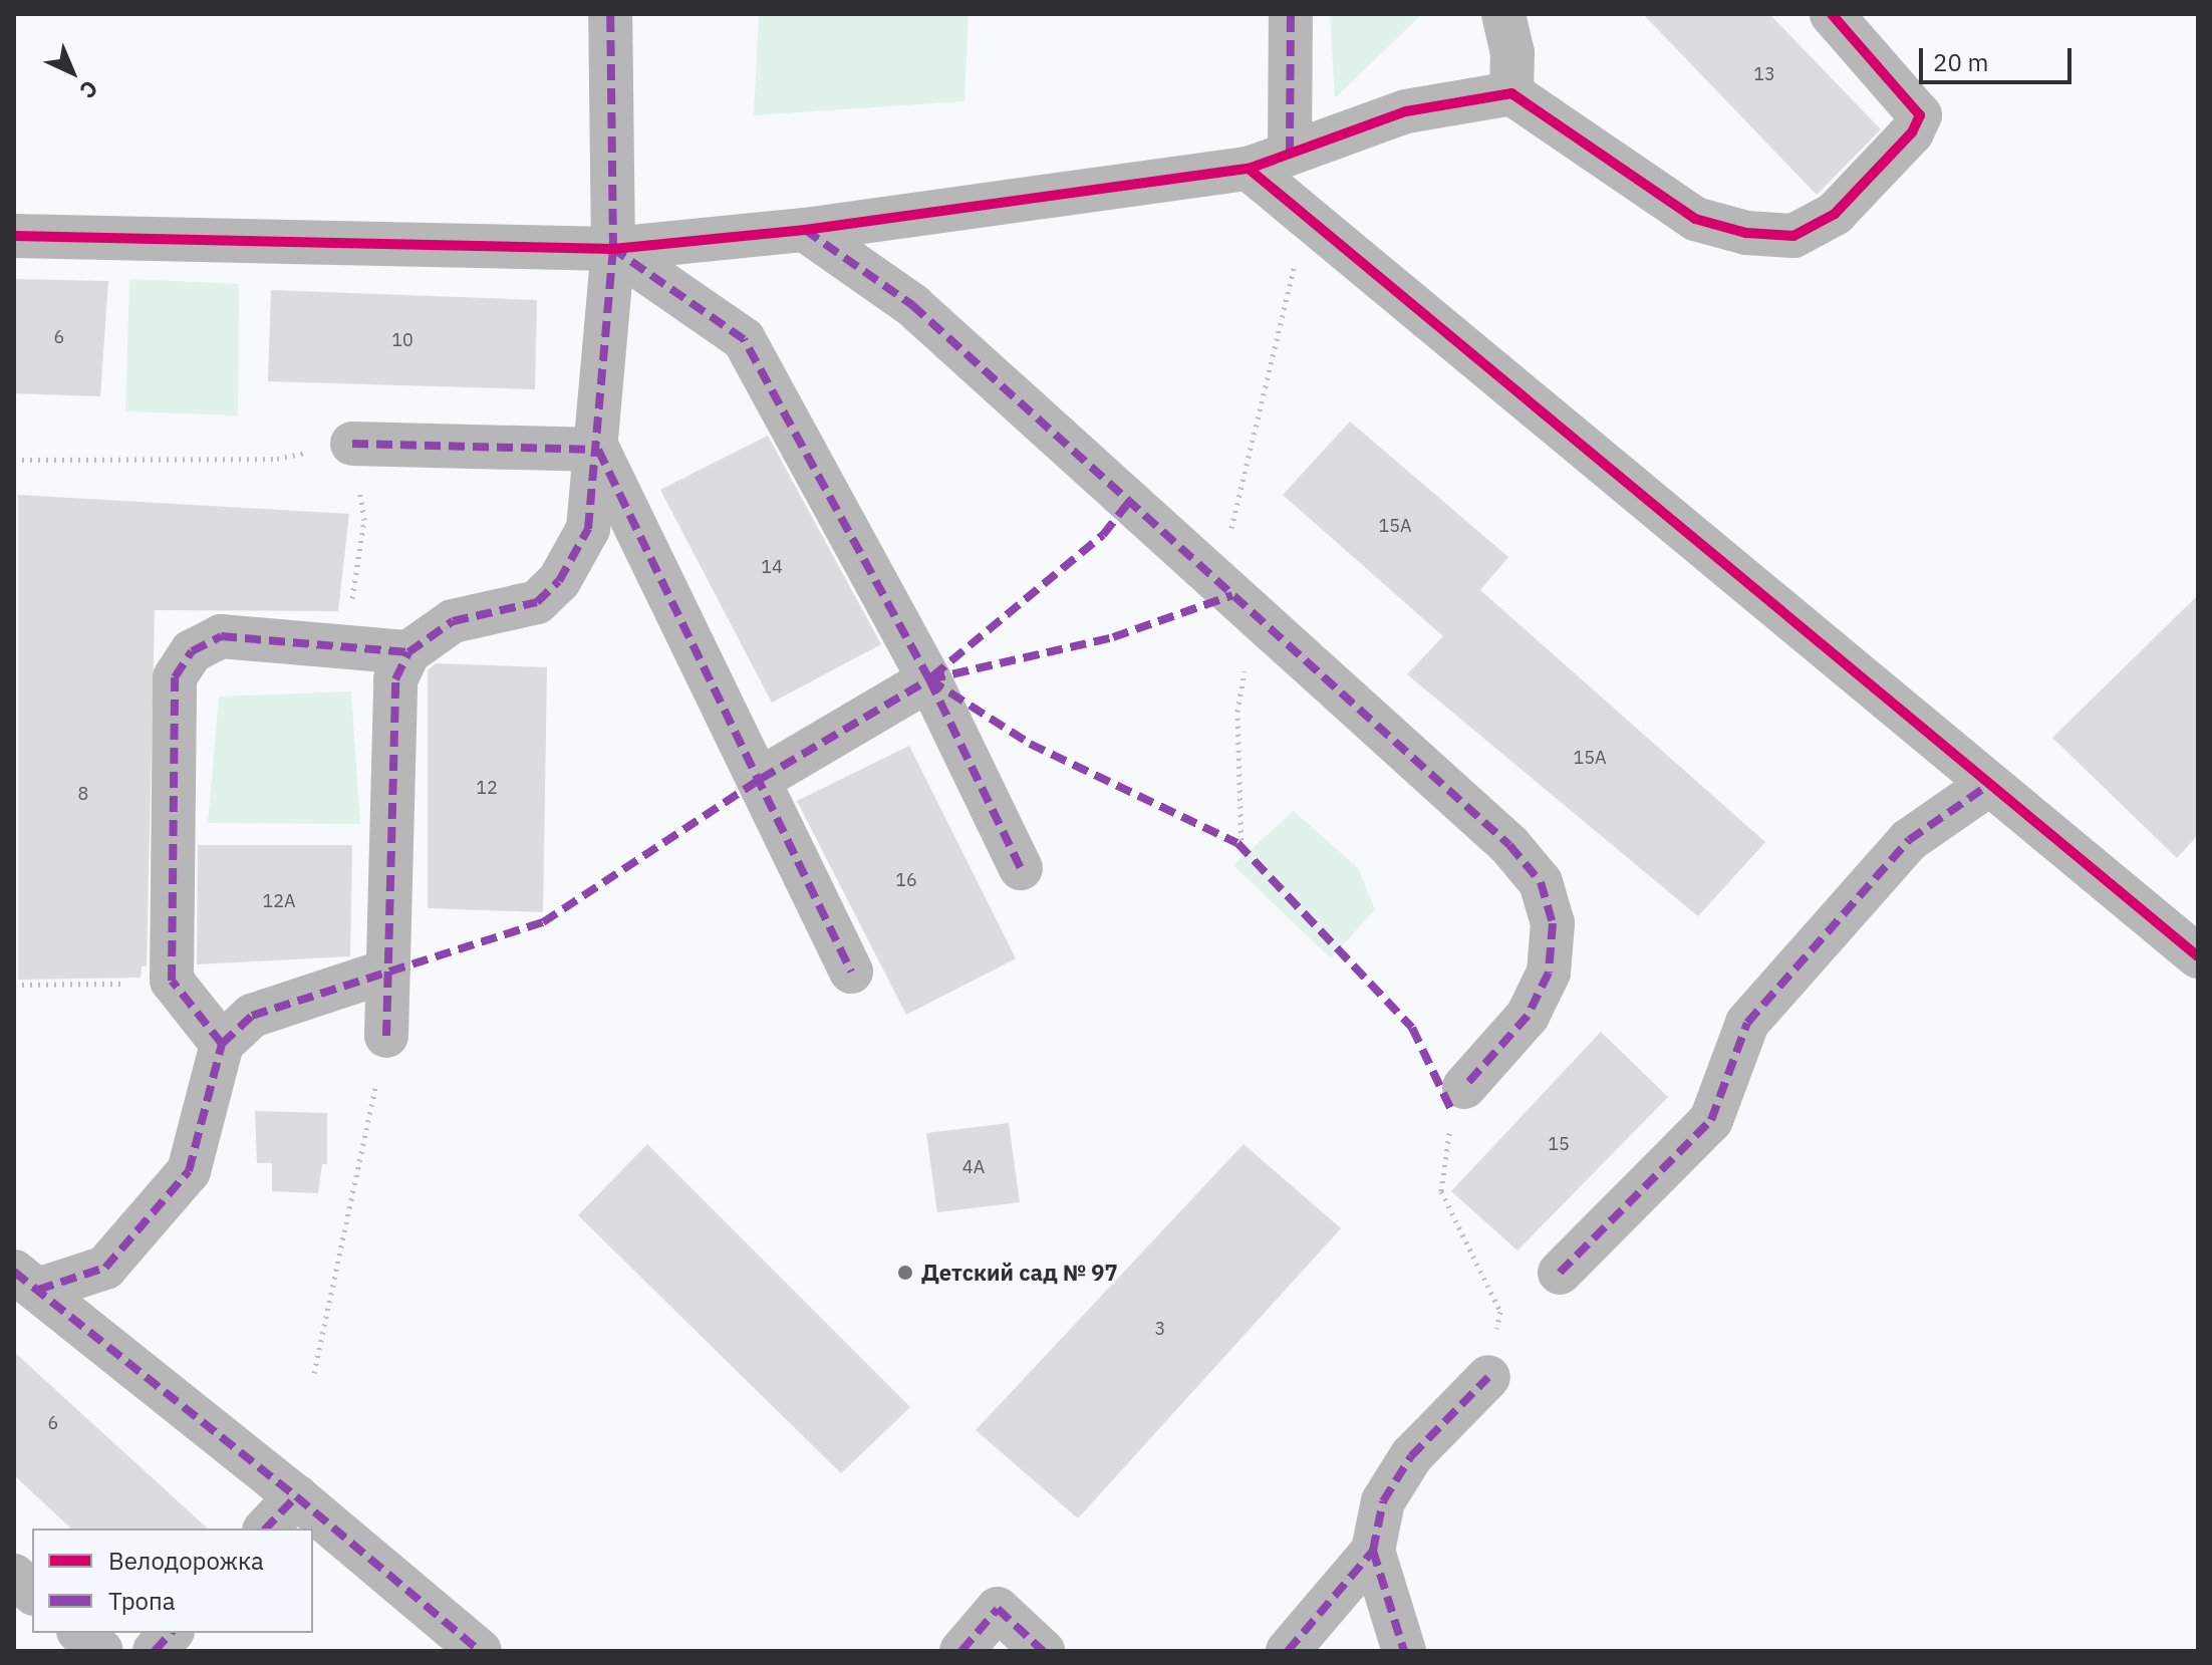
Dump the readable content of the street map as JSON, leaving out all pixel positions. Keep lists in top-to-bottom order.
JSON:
{
  "places": ["Детский сад № 97"],
  "house_numbers": [
    "13",
    "6",
    "10",
    "15А",
    "14",
    "15А",
    "12",
    "8",
    "16",
    "12А",
    "15",
    "4А",
    "3",
    "6"
  ],
  "legend": ["Велодорожка", "Тропа"],
  "scale_bar": "20 m",
  "north": "bottom right"
}
